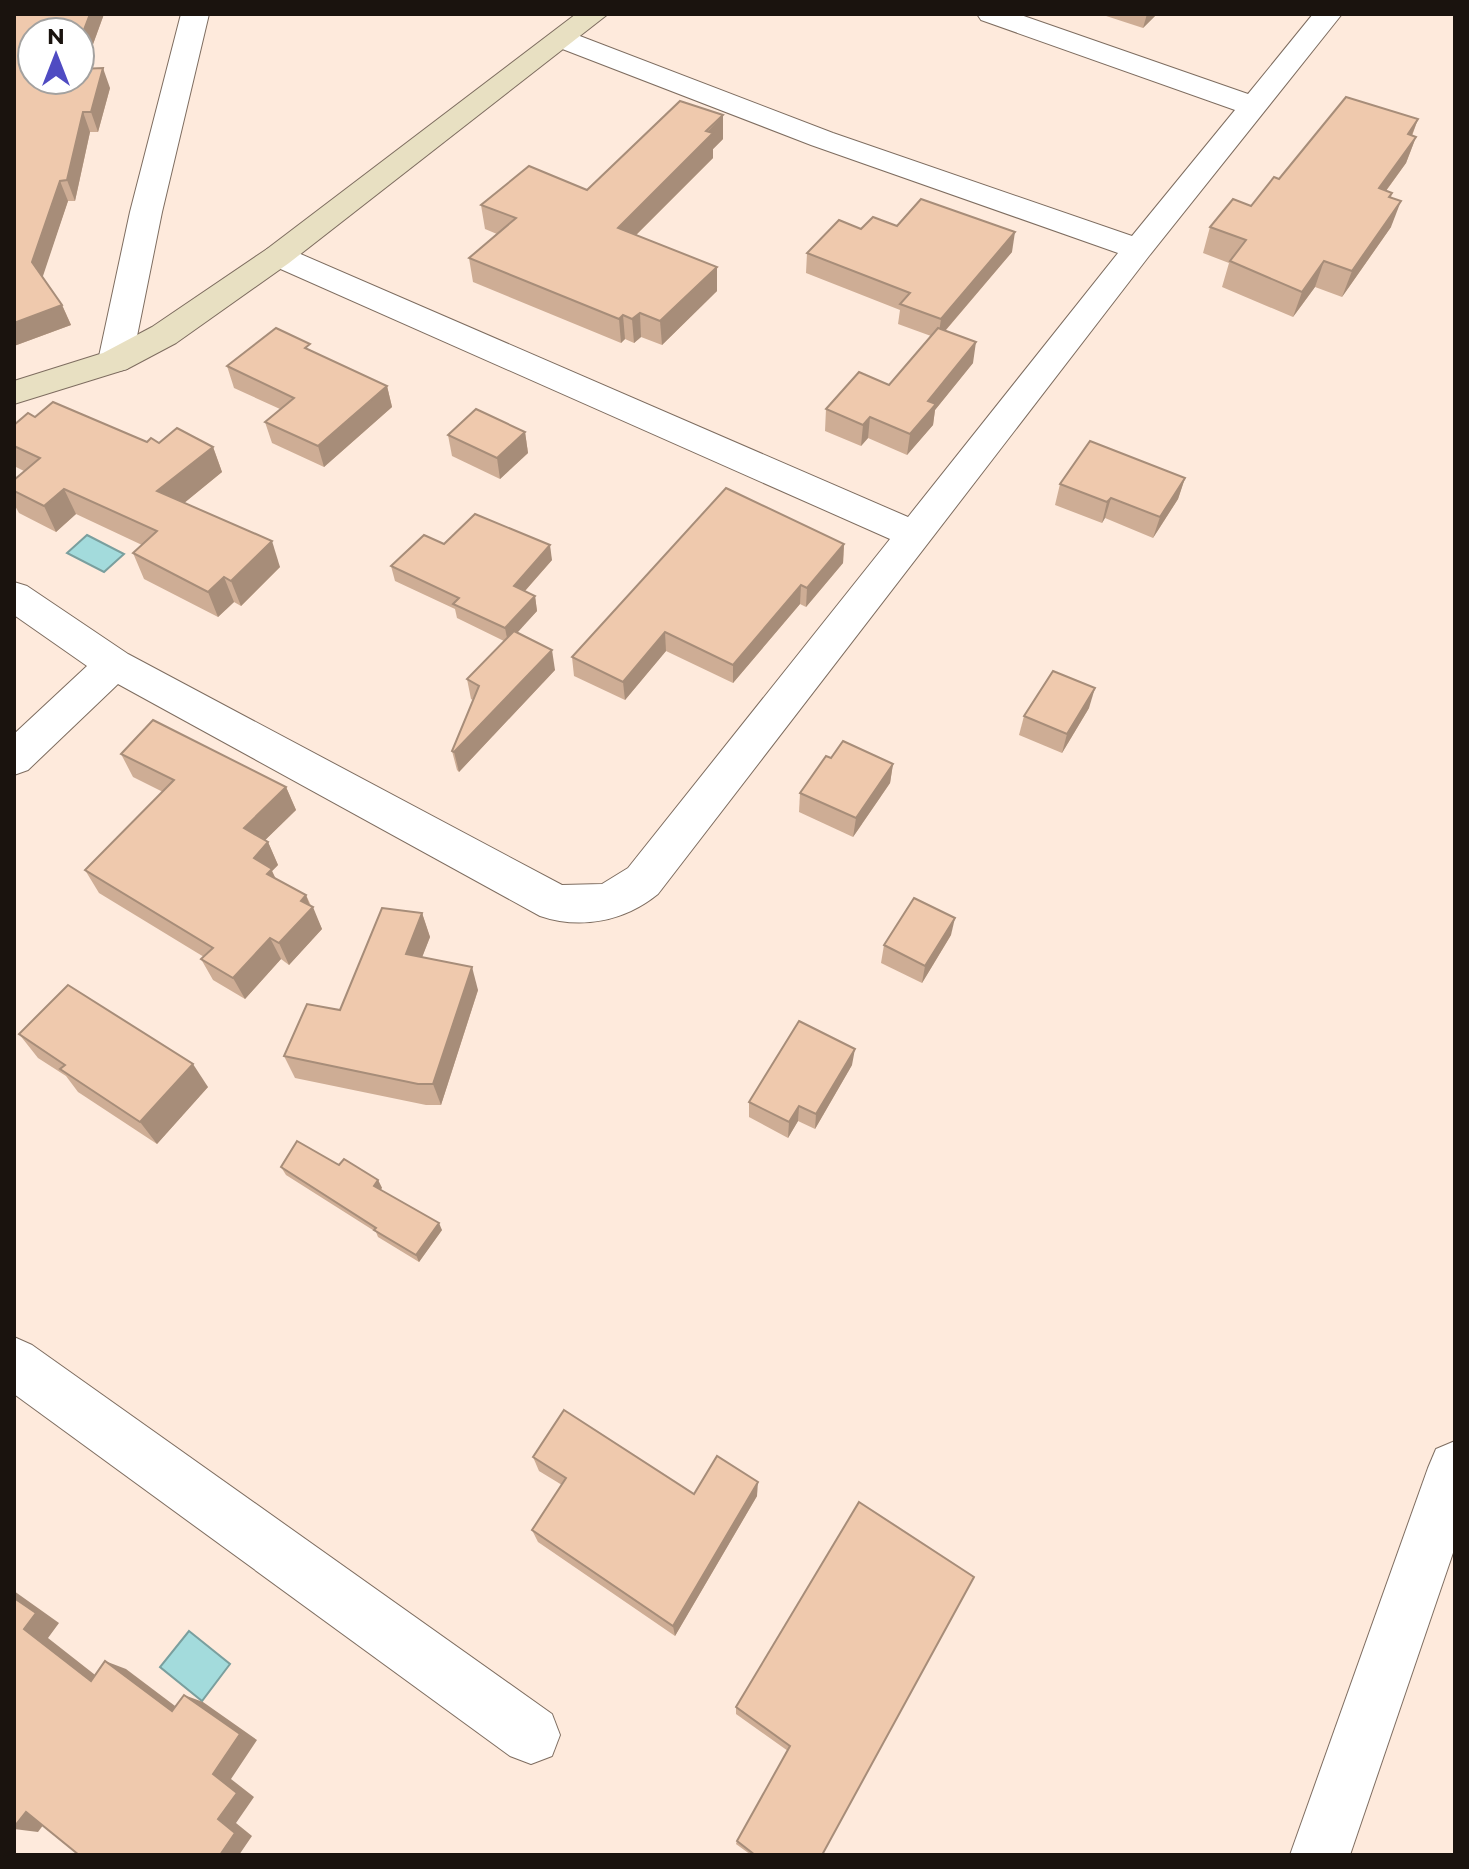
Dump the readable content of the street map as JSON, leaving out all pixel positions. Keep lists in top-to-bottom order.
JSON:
{
  "north": "top"
}
